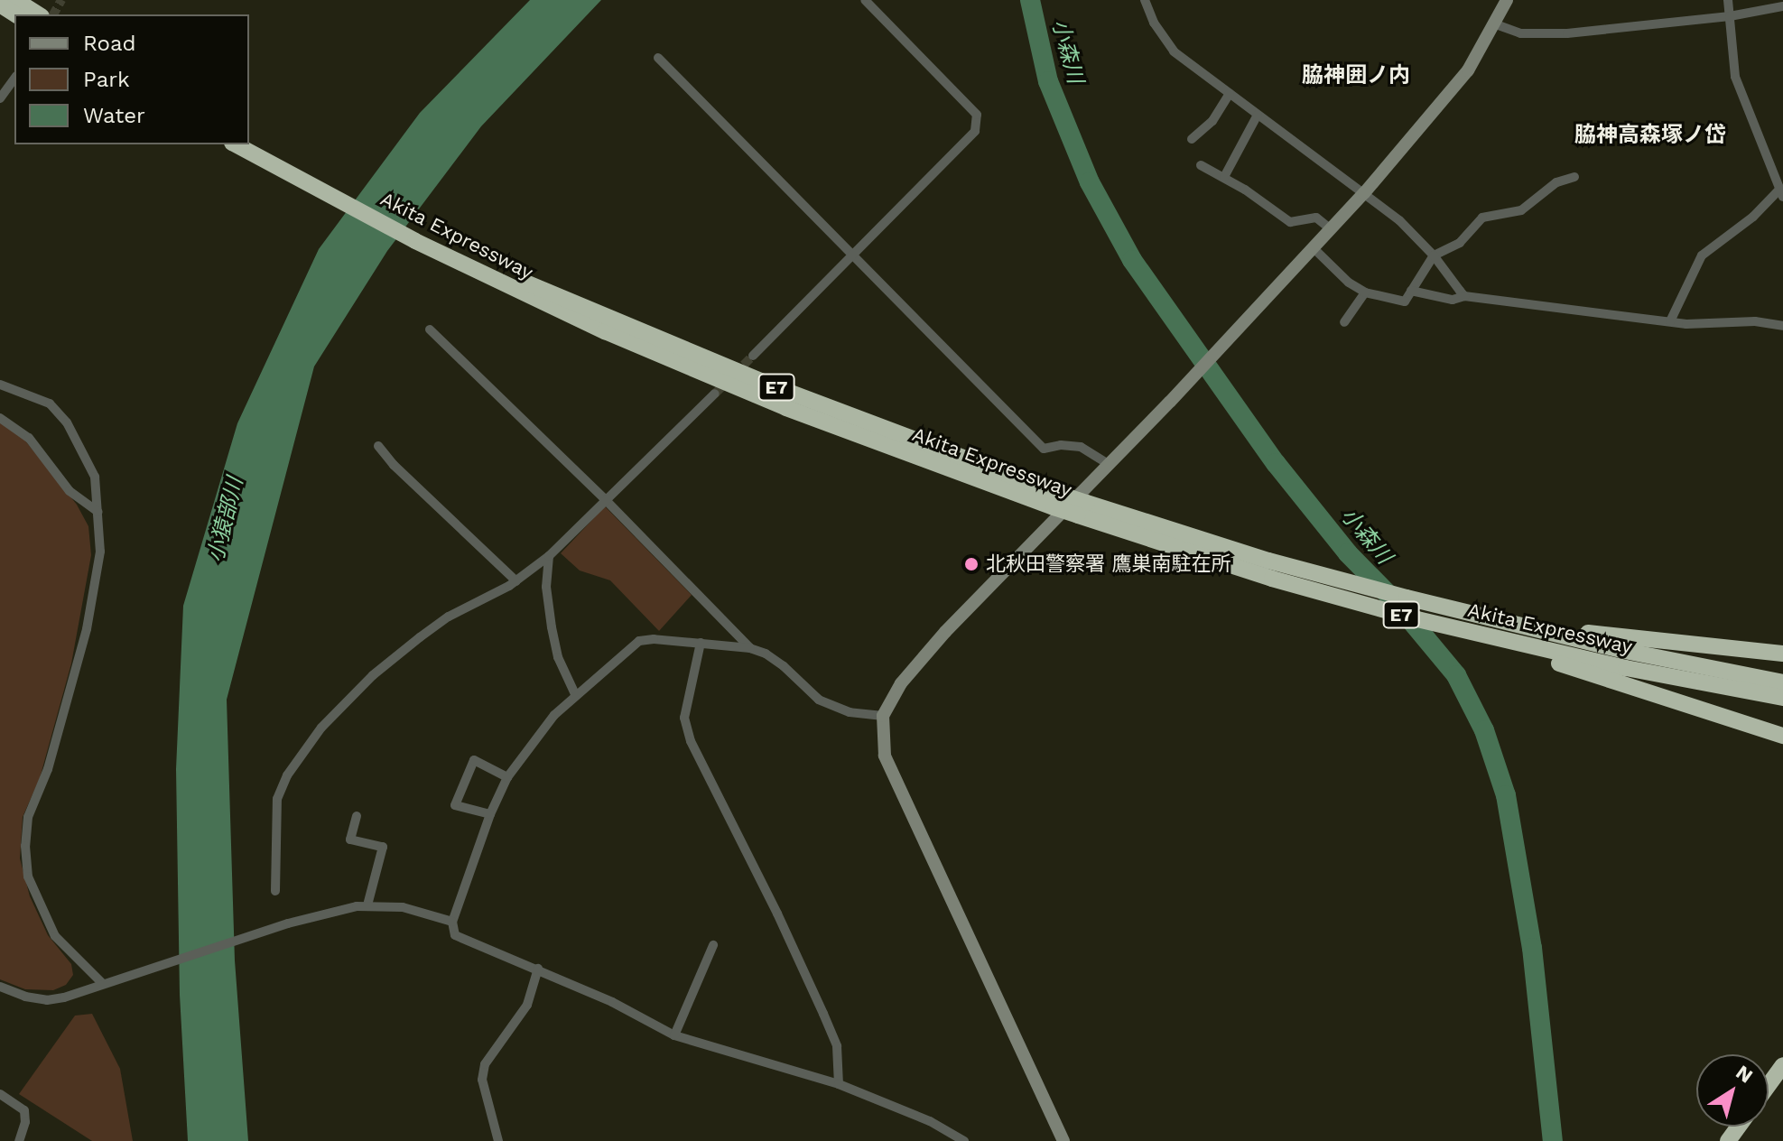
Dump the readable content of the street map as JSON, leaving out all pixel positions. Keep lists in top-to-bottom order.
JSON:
{
  "streets": {
    "highway": ["Akita Expressway", "E7"]
  },
  "districts": ["脇神囲ノ内", "脇神高森塚ノ岱"],
  "water": ["小森川", "小猿部川"],
  "places": ["北秋田警察署 鷹巣南駐在所"],
  "legend": ["Road", "Park", "Water"],
  "north": "top right"
}
